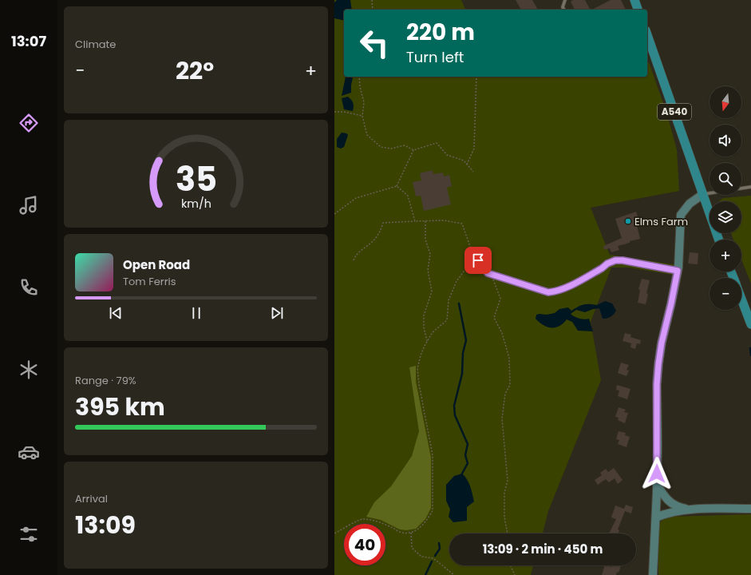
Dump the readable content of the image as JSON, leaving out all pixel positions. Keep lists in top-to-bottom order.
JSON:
{
  "streets": {
    "main road": ["A540"]
  },
  "places": ["Elms Farm"],
  "north": "bottom",
  "page": {
    "tabs": "13:07",
    "tile": [
      "Climate",
      ["Range · 79%", "395 km"],
      ["Arrival", "13:09"]
    ],
    "turn": ["220 m", "Turn left"],
    "heat": ["−", "22°", "+"],
    "map_buttons": ["+", "−"],
    "song": ["Open Road", "Tom Ferris"],
    "limit": "40",
    "trip": "13:09 · 2 min · 450 m",
    "gauge": ["35", "km/h"]
  }
}
